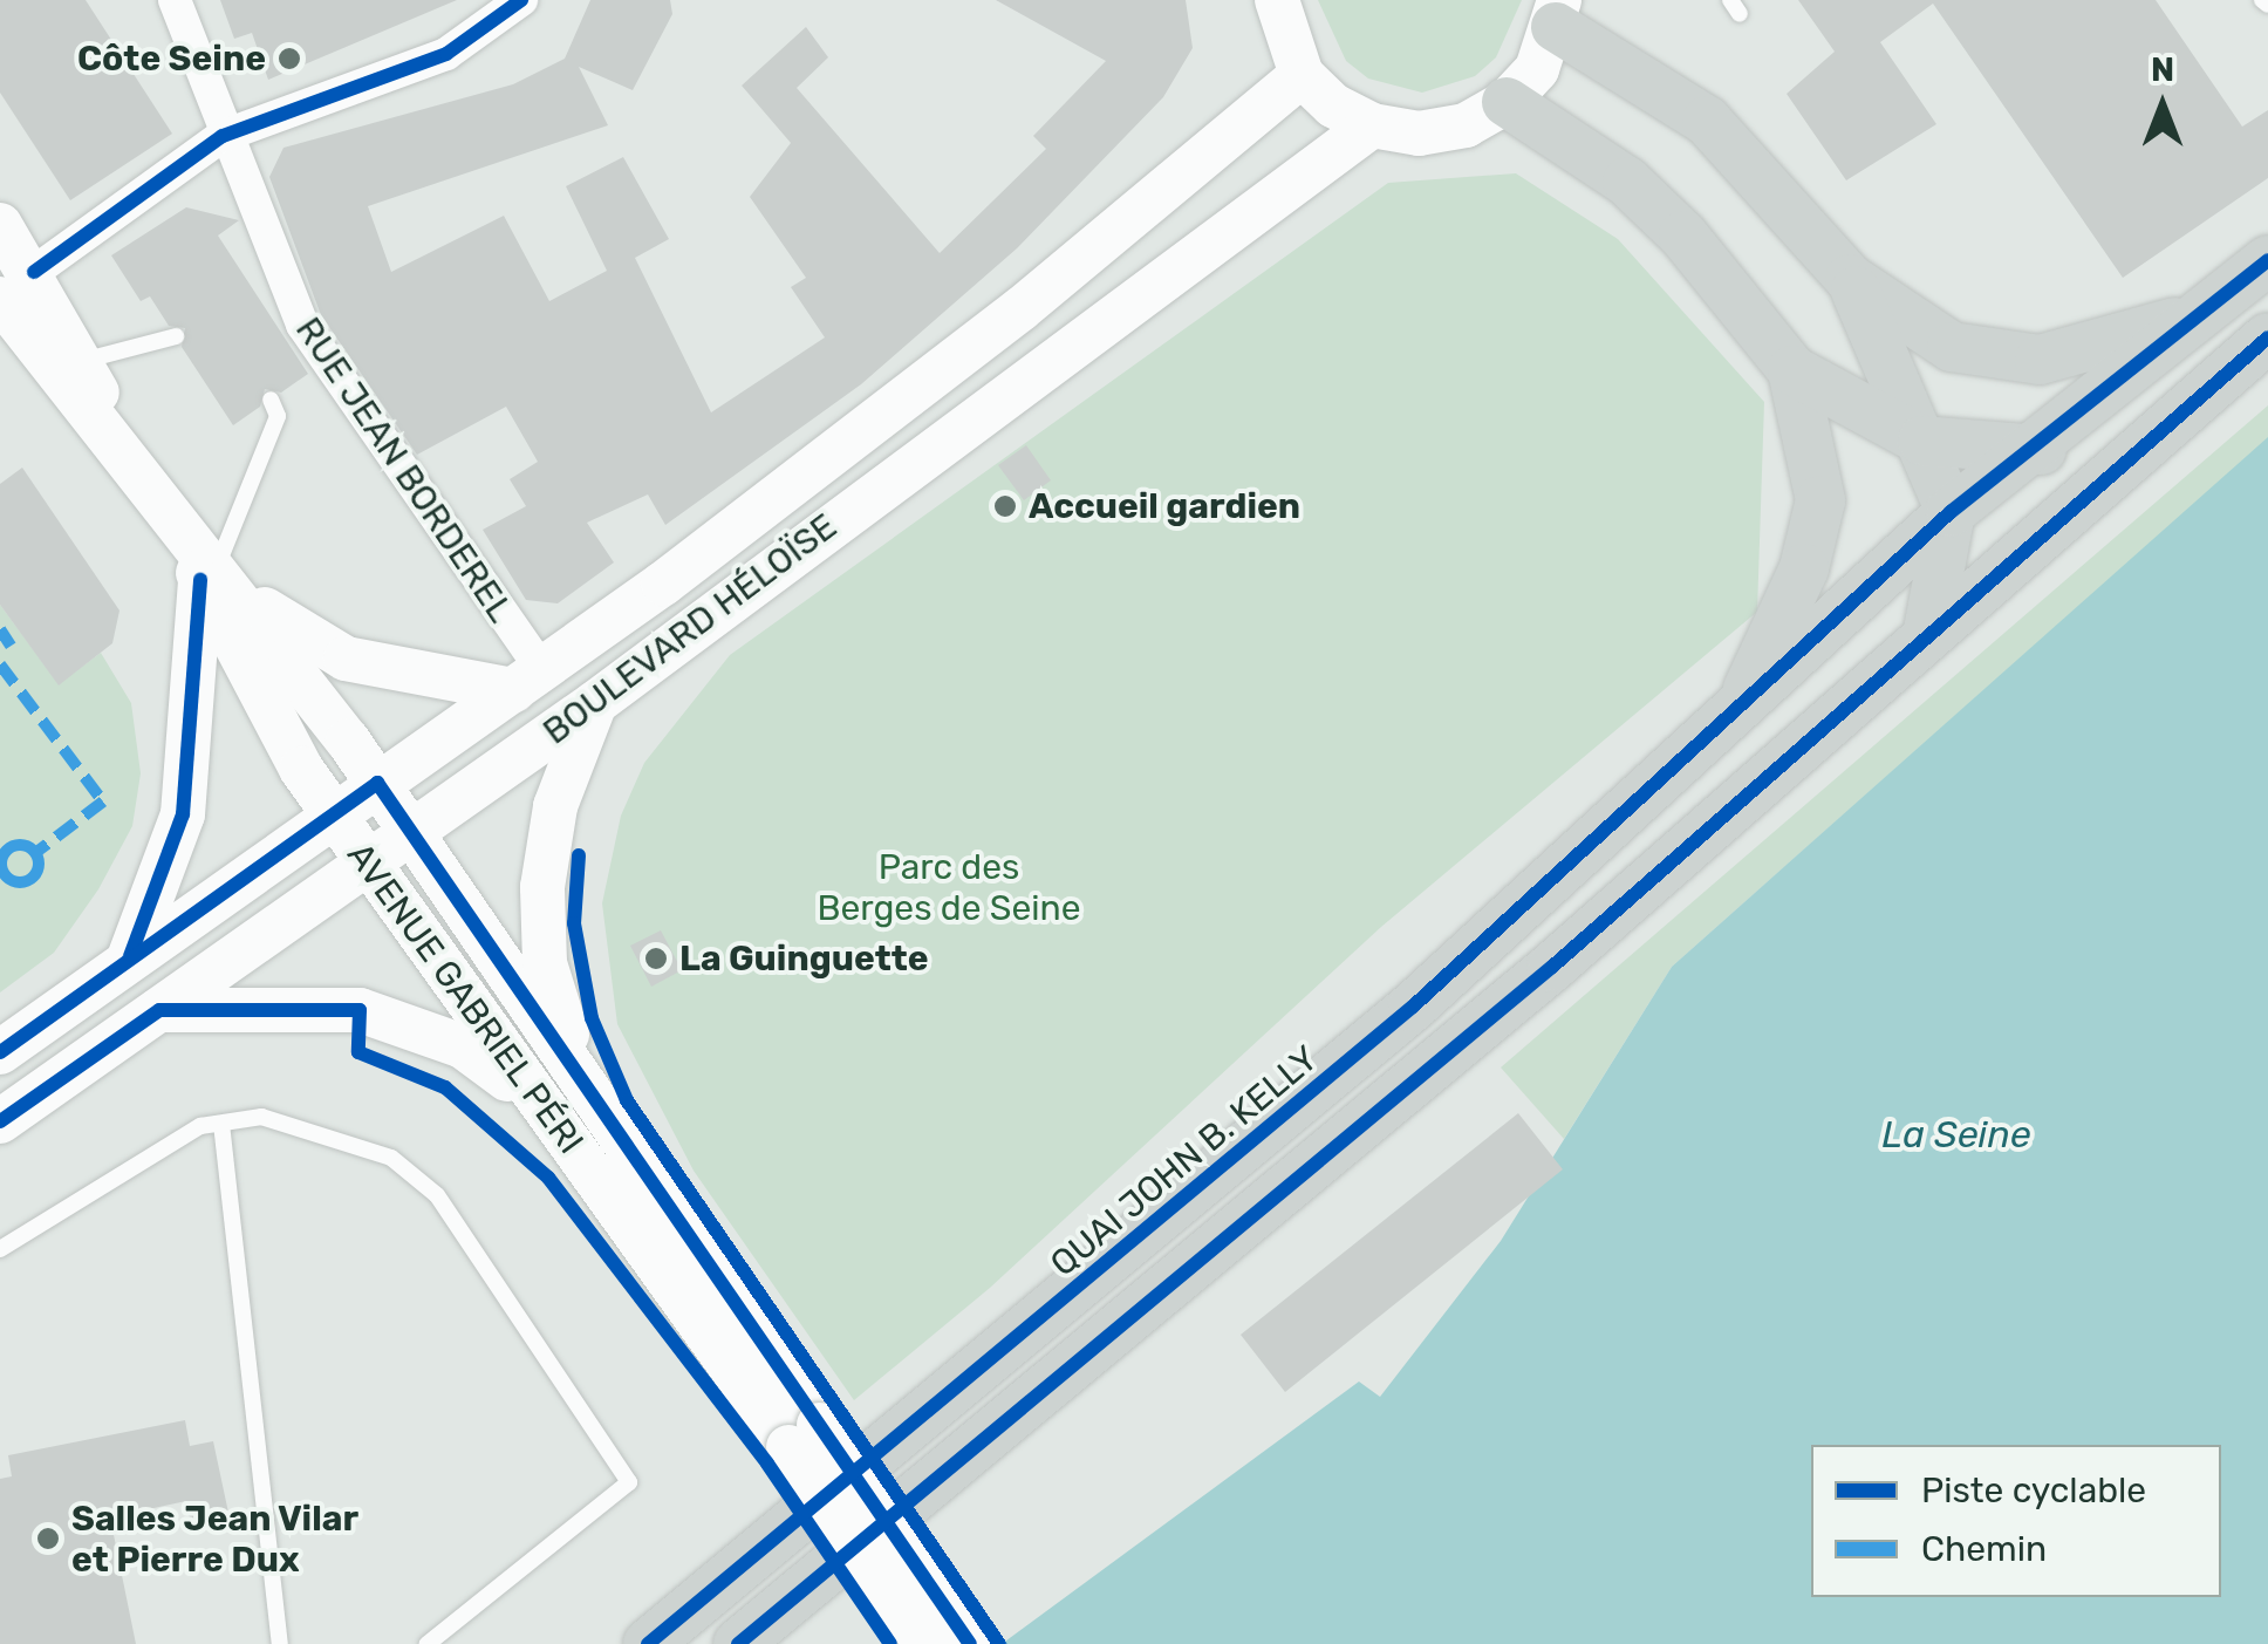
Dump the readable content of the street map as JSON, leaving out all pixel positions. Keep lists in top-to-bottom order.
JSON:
{
  "streets": {
    "main road": ["BOULEVARD HÉLOÏSE", "AVENUE GABRIEL PÉRI", "QUAI JOHN B. KELLY"],
    "street": ["RUE JEAN BORDEREL"]
  },
  "crossings": [
    ["RUE JEAN BORDEREL", "BOULEVARD HÉLOÏSE"],
    ["BOULEVARD HÉLOÏSE", "AVENUE GABRIEL PÉRI"]
  ],
  "water": ["La Seine"],
  "parks": ["Parc des Berges de Seine"],
  "places": [
    "Côte Seine",
    "Accueil gardien",
    "La Guinguette",
    "Salles Jean Vilar et Pierre Dux"
  ],
  "legend": ["Piste cyclable", "Chemin"],
  "north": "top"
}
